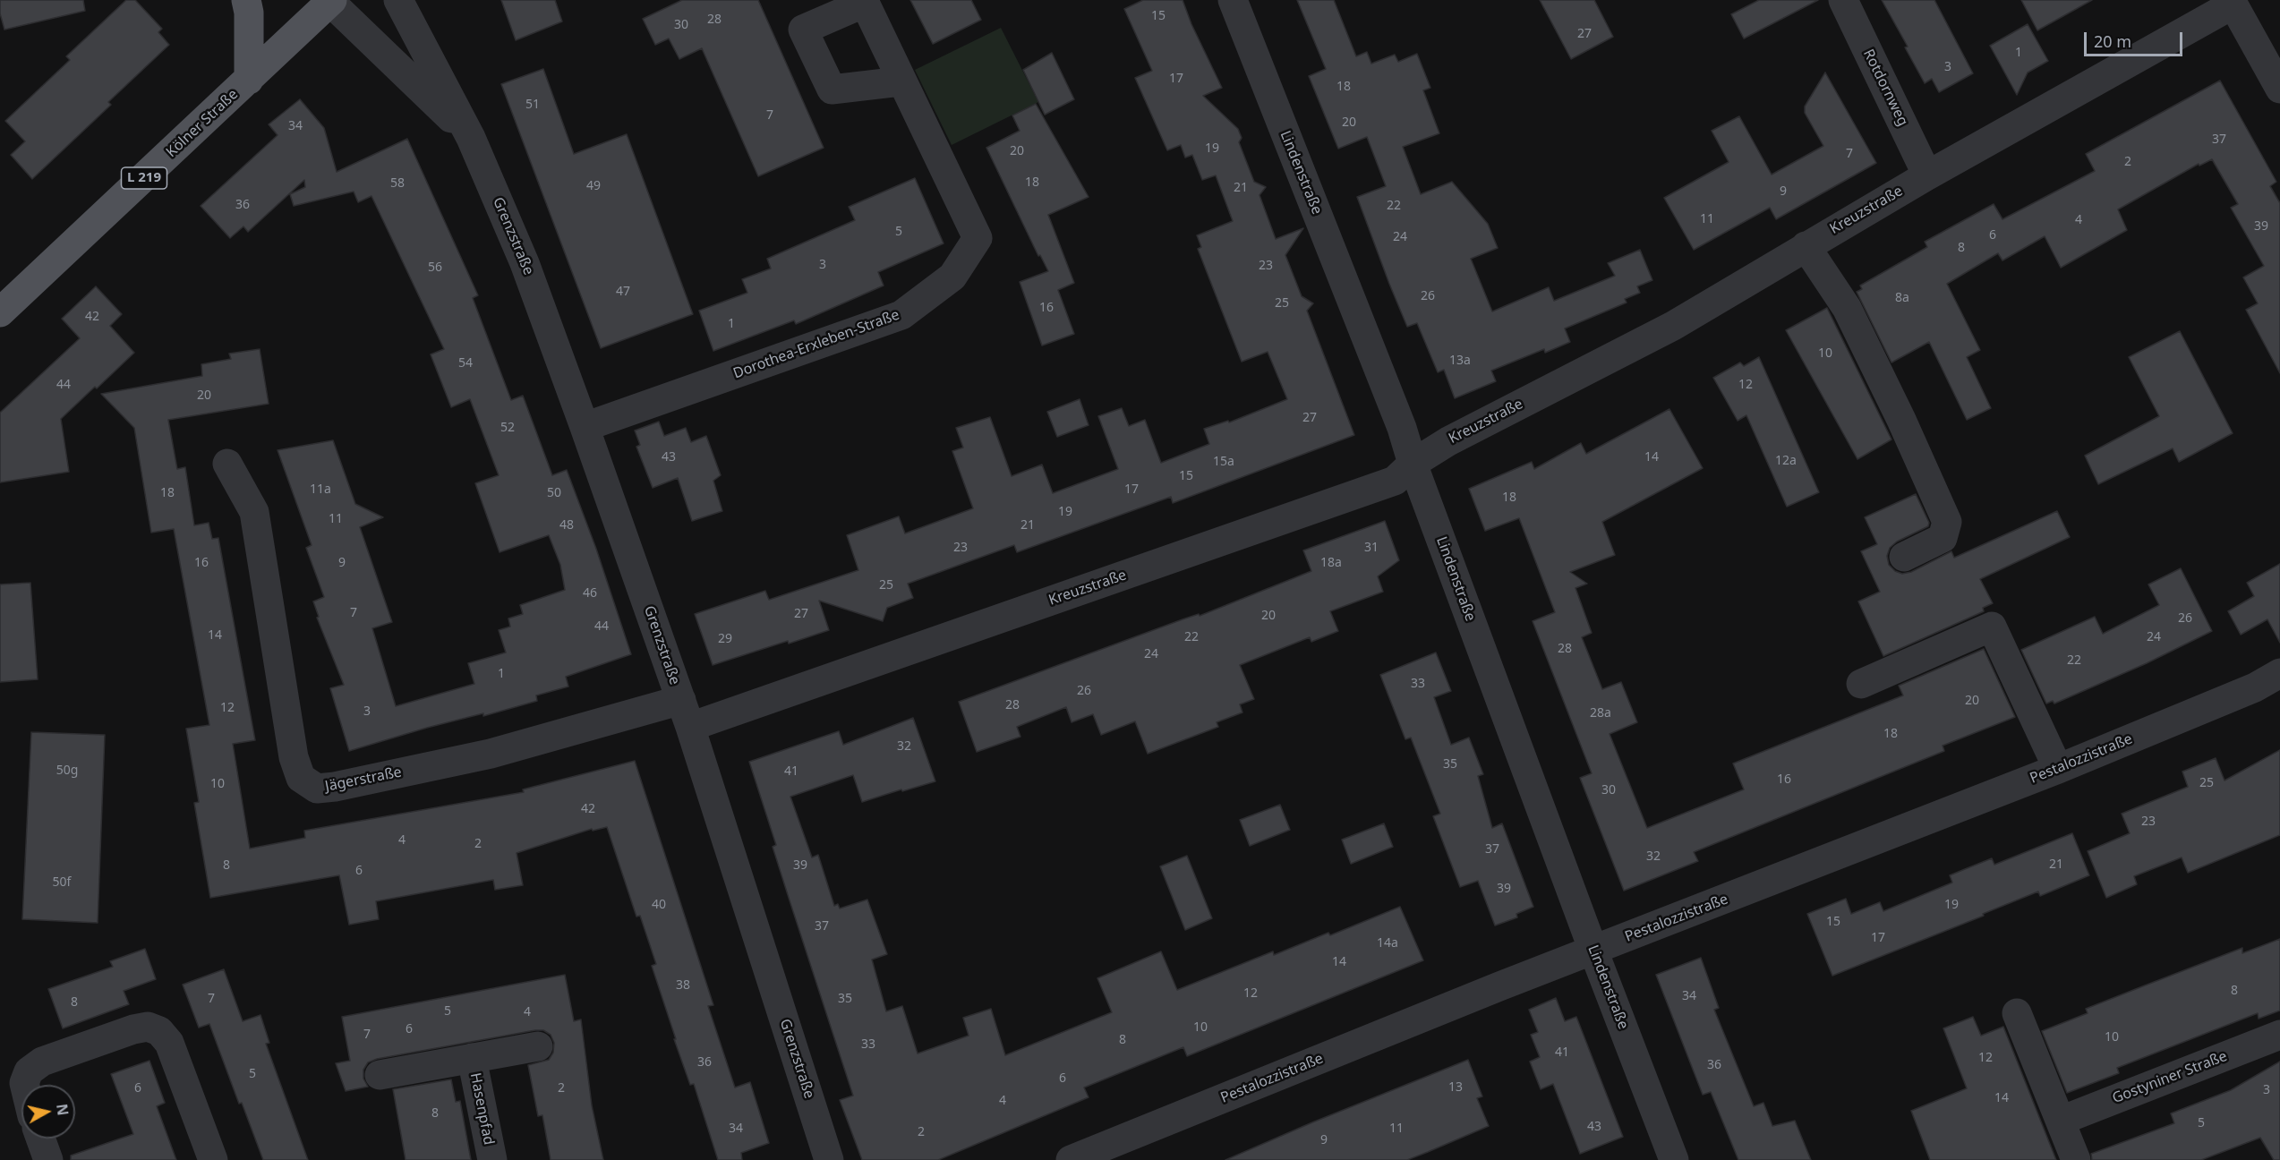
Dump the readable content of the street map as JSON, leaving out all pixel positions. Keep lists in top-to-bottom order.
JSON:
{
  "streets": {
    "main road": ["Kölner Straße", "L 219"],
    "street": [
      "Rotdornweg",
      "Lindenstraße",
      "Kreuzstraße",
      "Grenzstraße",
      "Dorothea-Erxleben-Straße",
      "Pestalozzistraße",
      "Jägerstraße",
      "Gostyniner Straße",
      "Hasenpfad"
    ]
  },
  "crossings": [
    ["Rotdornweg", "Kreuzstraße"],
    ["Kölner Straße", "Grenzstraße"],
    ["Lindenstraße", "Kreuzstraße"],
    ["Lindenstraße", "Pestalozzistraße"],
    ["Kreuzstraße", "Grenzstraße"],
    ["Kreuzstraße", "Jägerstraße"],
    ["Grenzstraße", "Dorothea-Erxleben-Straße"],
    ["Grenzstraße", "Jägerstraße"]
  ],
  "house_numbers": [
    "15",
    "28",
    "30",
    "27",
    "1",
    "3",
    "17",
    "18",
    "51",
    "7",
    "20",
    "34",
    "37",
    "19",
    "20",
    "7",
    "2",
    "18",
    "58",
    "49",
    "21",
    "9",
    "36",
    "22",
    "11",
    "4",
    "39",
    "5",
    "6",
    "24",
    "8",
    "3",
    "23",
    "56",
    "47",
    "26",
    "8a",
    "25",
    "16",
    "42",
    "1",
    "10",
    "13a",
    "54",
    "44",
    "12",
    "20",
    "27",
    "52",
    "43",
    "14",
    "12a",
    "15a",
    "15",
    "11a",
    "17",
    "18",
    "50",
    "18",
    "19",
    "11",
    "48",
    "21",
    "23",
    "31",
    "16",
    "9",
    "18a",
    "25",
    "46",
    "7",
    "27",
    "20",
    "26",
    "44",
    "14",
    "22",
    "24",
    "29",
    "28",
    "24",
    "22",
    "1",
    "33",
    "26",
    "20",
    "28",
    "12",
    "3",
    "28a",
    "18",
    "32",
    "35",
    "50g",
    "41",
    "16",
    "25",
    "10",
    "30",
    "42",
    "23",
    "4",
    "2",
    "37",
    "32",
    "21",
    "8",
    "39",
    "6",
    "50f",
    "39",
    "40",
    "19",
    "15",
    "37",
    "17",
    "14a",
    "14",
    "38",
    "8",
    "12",
    "34",
    "7",
    "35",
    "8",
    "5",
    "4",
    "10",
    "6",
    "7",
    "10",
    "8",
    "33",
    "41",
    "12",
    "36",
    "36",
    "5",
    "6",
    "13",
    "6",
    "2",
    "3",
    "14",
    "4",
    "8",
    "5",
    "43",
    "34",
    "11",
    "2",
    "9"
  ],
  "scale_bar": "20 m",
  "north": "right"
}
